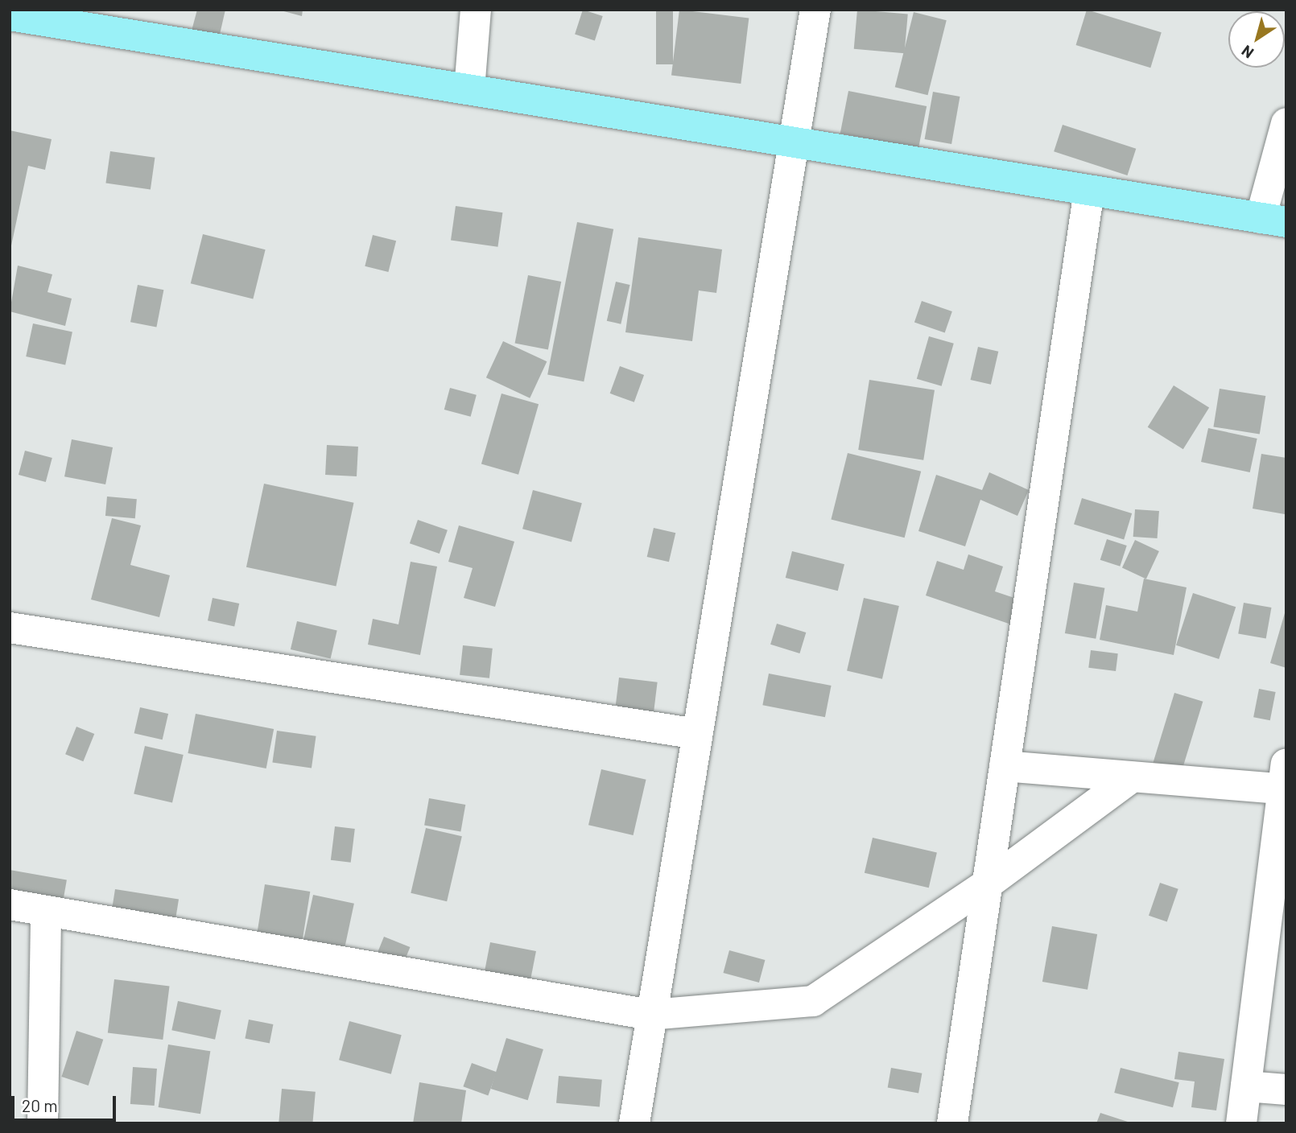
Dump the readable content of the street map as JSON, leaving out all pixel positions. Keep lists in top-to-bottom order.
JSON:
{
  "scale_bar": "20 m",
  "north": "bottom left"
}
